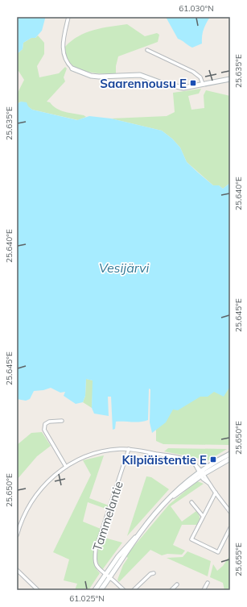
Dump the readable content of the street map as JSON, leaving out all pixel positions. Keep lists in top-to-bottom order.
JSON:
{
  "streets": {
    "street": ["Tammelantie"]
  },
  "water": ["Vesijärvi"],
  "places": {
    "transit": ["Saarennousu E", "Kilpiäistentie E"]
  },
  "coordinates": [
    "61.030°N",
    "25.635°E",
    "25.640°E",
    "25.645°E",
    "25.650°E",
    "25.655°E",
    "61.025°N"
  ]
}
